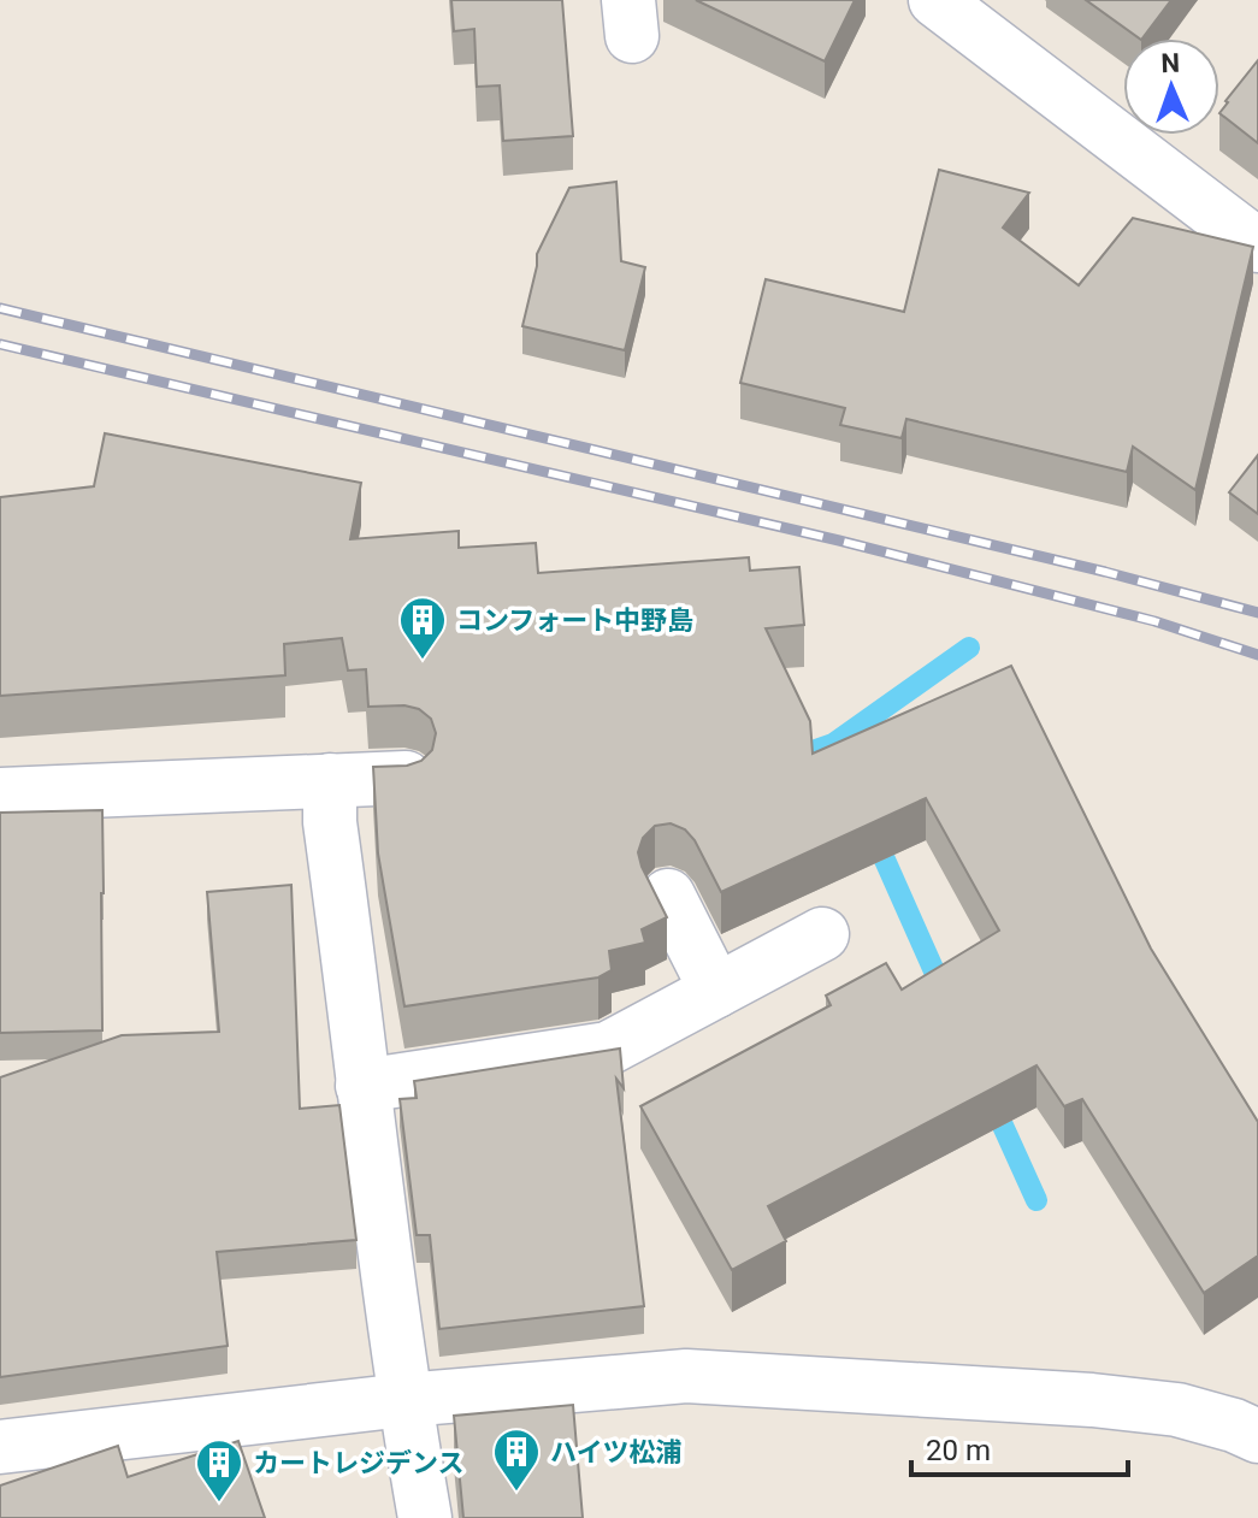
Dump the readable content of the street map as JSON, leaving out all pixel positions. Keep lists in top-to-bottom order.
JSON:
{
  "places": {
    "building": ["コンフォート中野島", "ハイツ松浦", "カートレジデンス"]
  },
  "scale_bar": "20 m",
  "north": "top"
}
